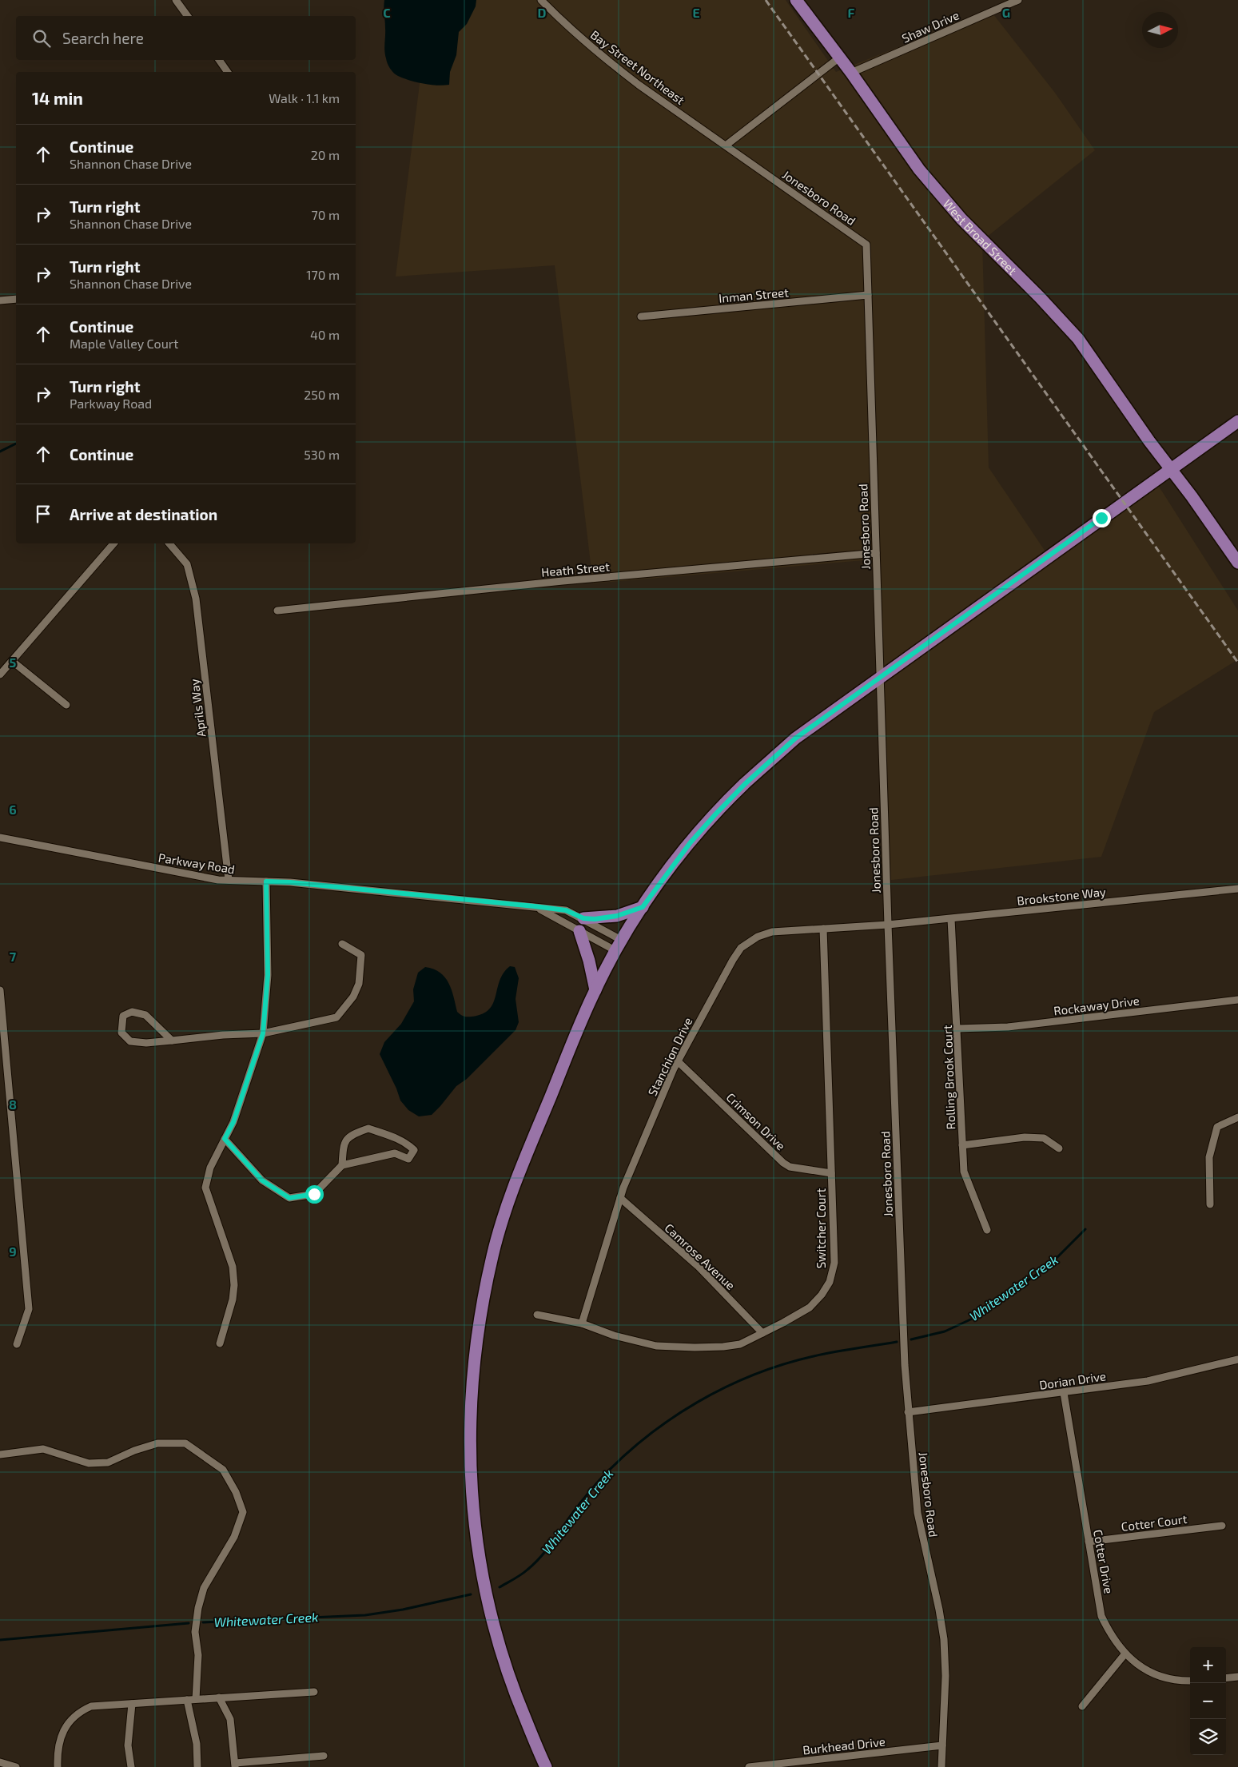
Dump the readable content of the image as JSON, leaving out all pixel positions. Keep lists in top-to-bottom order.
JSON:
{
  "streets": {
    "main road": ["West Broad Street"],
    "street": [
      "Shaw Drive",
      "Bay Street Northeast",
      "Jonesboro Road",
      "Inman Street",
      "Heath Street",
      "Aprils Way",
      "Parkway Road",
      "Brookstone Way",
      "Rockaway Drive",
      "Stanchion Drive",
      "Rolling Brook Court",
      "Crimson Drive",
      "Switcher Court",
      "Camrose Avenue",
      "Dorian Drive",
      "Cotter Court",
      "Cotter Drive",
      "Burkhead Drive"
    ]
  },
  "crossings": [
    ["Shaw Drive", "West Broad Street"],
    ["Bay Street Northeast", "Jonesboro Road"],
    ["Jonesboro Road", "Inman Street"],
    ["Jonesboro Road", "Heath Street"],
    ["Jonesboro Road", "Brookstone Way"],
    ["Jonesboro Road", "Stanchion Drive"],
    ["Jonesboro Road", "Dorian Drive"],
    ["Jonesboro Road", "Burkhead Drive"],
    ["Aprils Way", "Parkway Road"],
    ["Brookstone Way", "Stanchion Drive"],
    ["Brookstone Way", "Rolling Brook Court"],
    ["Rockaway Drive", "Rolling Brook Court"],
    ["Stanchion Drive", "Crimson Drive"],
    ["Stanchion Drive", "Switcher Court"],
    ["Stanchion Drive", "Camrose Avenue"],
    ["Crimson Drive", "Switcher Court"],
    ["Switcher Court", "Camrose Avenue"],
    ["Dorian Drive", "Cotter Drive"],
    ["Cotter Court", "Cotter Drive"]
  ],
  "water": ["Whitewater Creek"],
  "north": "right",
  "page": {
    "search": "Search here",
    "heading": ["14 min", "Walk · 1.1 km"],
    "list": [
      ["Continue", "Shannon Chase Drive", "20 m"],
      ["Turn right", "Shannon Chase Drive", "70 m"],
      ["Turn right", "Shannon Chase Drive", "170 m"],
      ["Continue", "Maple Valley Court", "40 m"],
      ["Turn right", "Parkway Road", "250 m"],
      ["Continue", "530 m"],
      "Arrive at destination"
    ],
    "map_buttons": ["+", "−"]
  },
  "grid": {
    "columns": [
      "C",
      "D",
      "E",
      "F",
      "G"
    ],
    "rows": [
      "5",
      "6",
      "7",
      "8",
      "9"
    ]
  }
}
